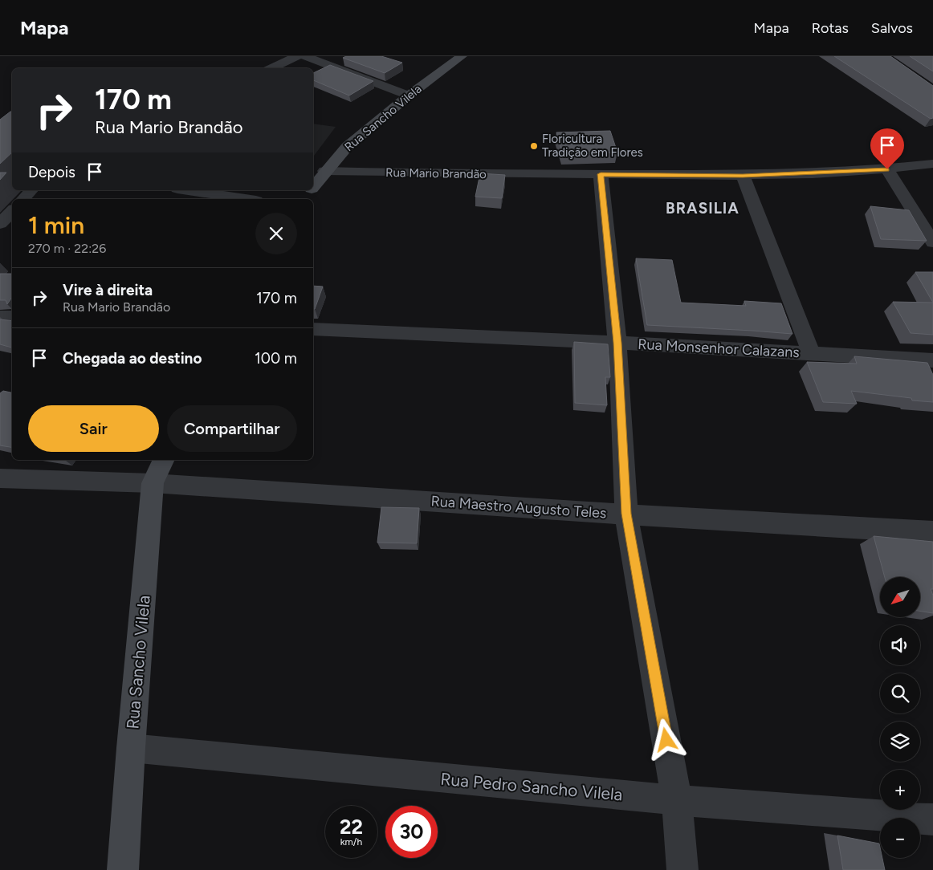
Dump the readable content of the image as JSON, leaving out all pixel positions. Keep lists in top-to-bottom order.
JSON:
{
  "streets": {
    "main road": ["Rua Sancho Vilela"],
    "street": [
      "Rua Mario Brandão",
      "Rua Monsenhor Calazans",
      "Rua Maestro Augusto Teles",
      "Rua Pedro Sancho Vilela"
    ]
  },
  "crossings": [
    ["Rua Sancho Vilela", "Rua Mario Brandão"],
    ["Rua Sancho Vilela", "Rua Maestro Augusto Teles"],
    ["Rua Sancho Vilela", "Rua Pedro Sancho Vilela"]
  ],
  "districts": ["BRASILIA"],
  "places": ["Floricultura Tradição em Flores"],
  "north": "bottom left",
  "page": {
    "header": "Mapa",
    "nav": ["Mapa", "Rotas", "Salvos"],
    "turn": ["170 m", "Rua Mario Brandão"],
    "then": "Depois",
    "heading": ["1 min", "270 m · 22:26"],
    "list": [
      {
        "name": "Vire à direita",
        "note": "Rua Mario Brandão",
        "value": "170 m"
      },
      {
        "name": "Chegada ao destino",
        "value": "100 m"
      }
    ],
    "buttons": ["Sair", "Compartilhar"],
    "map_buttons": ["+", "−"],
    "speed": "22 km/h",
    "limit": "30"
  }
}
